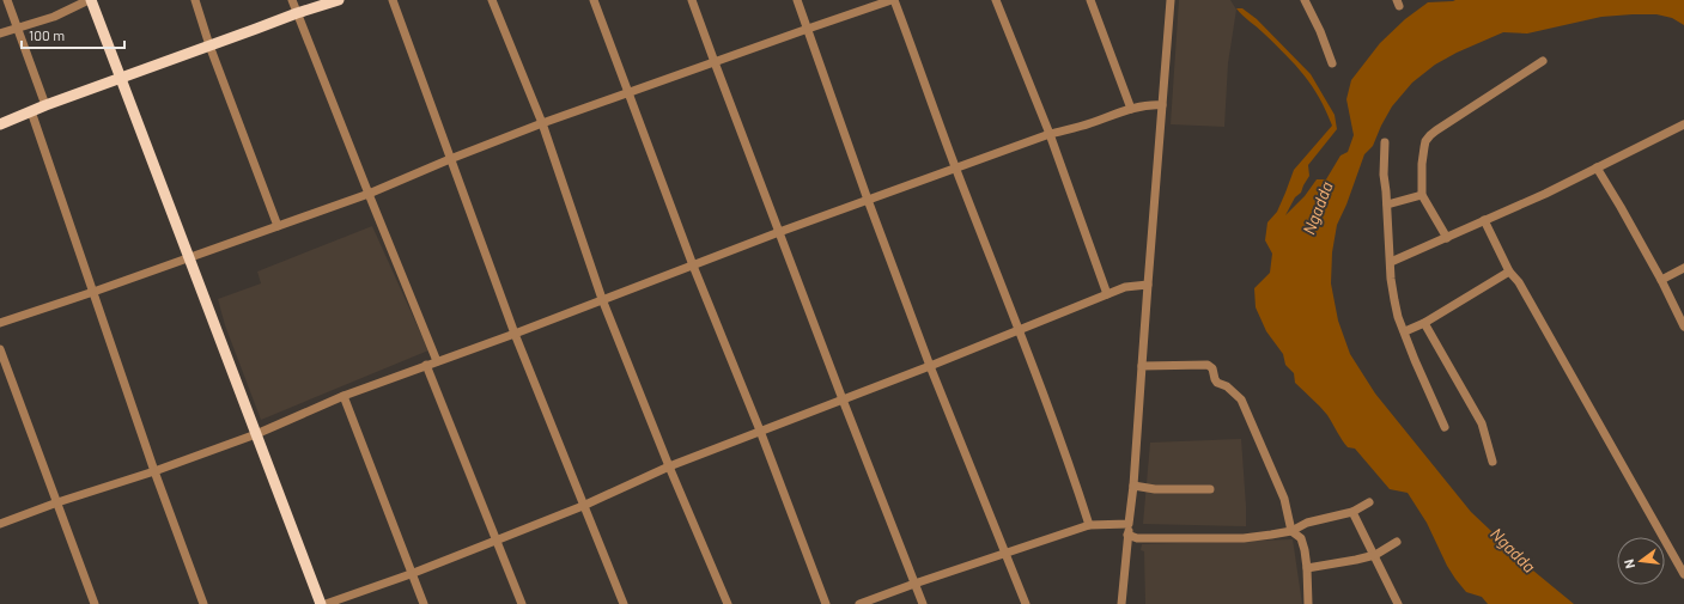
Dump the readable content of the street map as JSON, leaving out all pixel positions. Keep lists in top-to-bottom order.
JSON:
{
  "water": ["Ngadda"],
  "scale_bar": "100 m",
  "north": "left"
}
